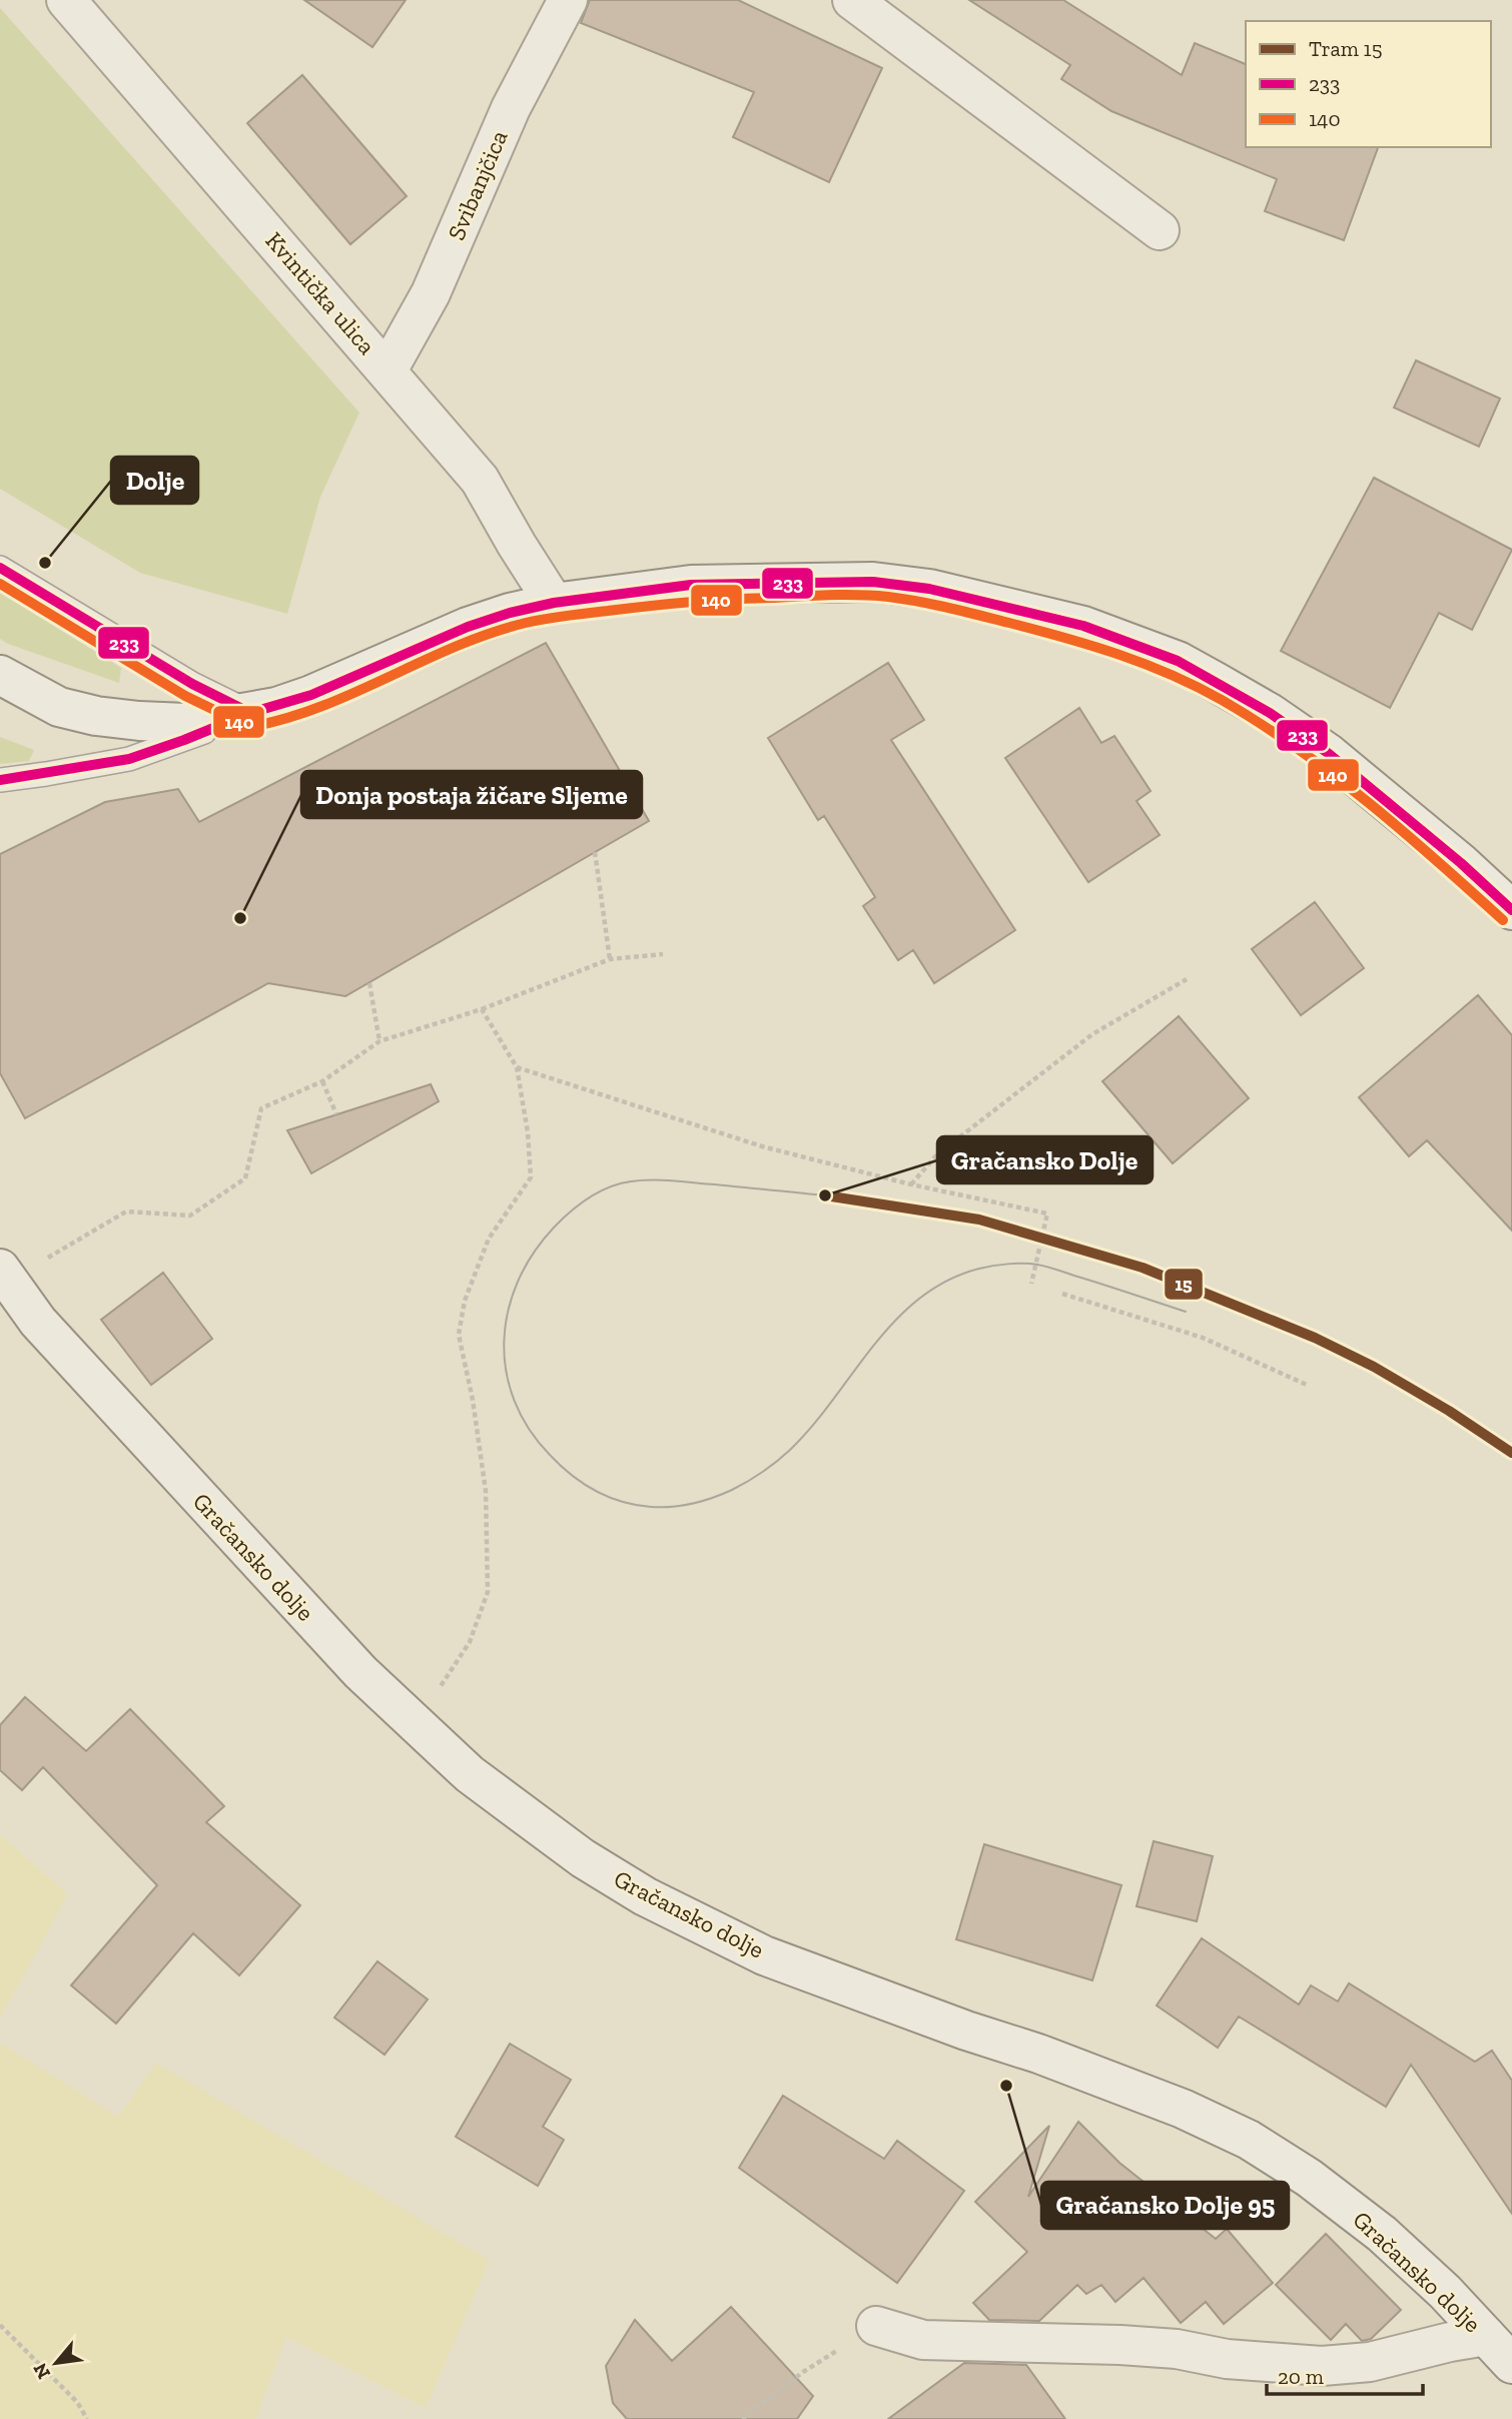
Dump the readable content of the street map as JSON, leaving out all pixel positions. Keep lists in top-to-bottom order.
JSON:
{
  "streets": {
    "street": ["Svibanjčica", "Kvintička ulica", "Gračansko dolje"]
  },
  "crossings": [
    ["Svibanjčica", "Kvintička ulica"]
  ],
  "places": [
    "Dolje",
    "Donja postaja žičare Sljeme",
    "Gračansko Dolje",
    "Gračansko Dolje 95"
  ],
  "lines": ["transit line 233", "transit line 140", "tram line 15"],
  "legend": ["Tram 15", "233", "140"],
  "scale_bar": "20 m",
  "north": "bottom left"
}
